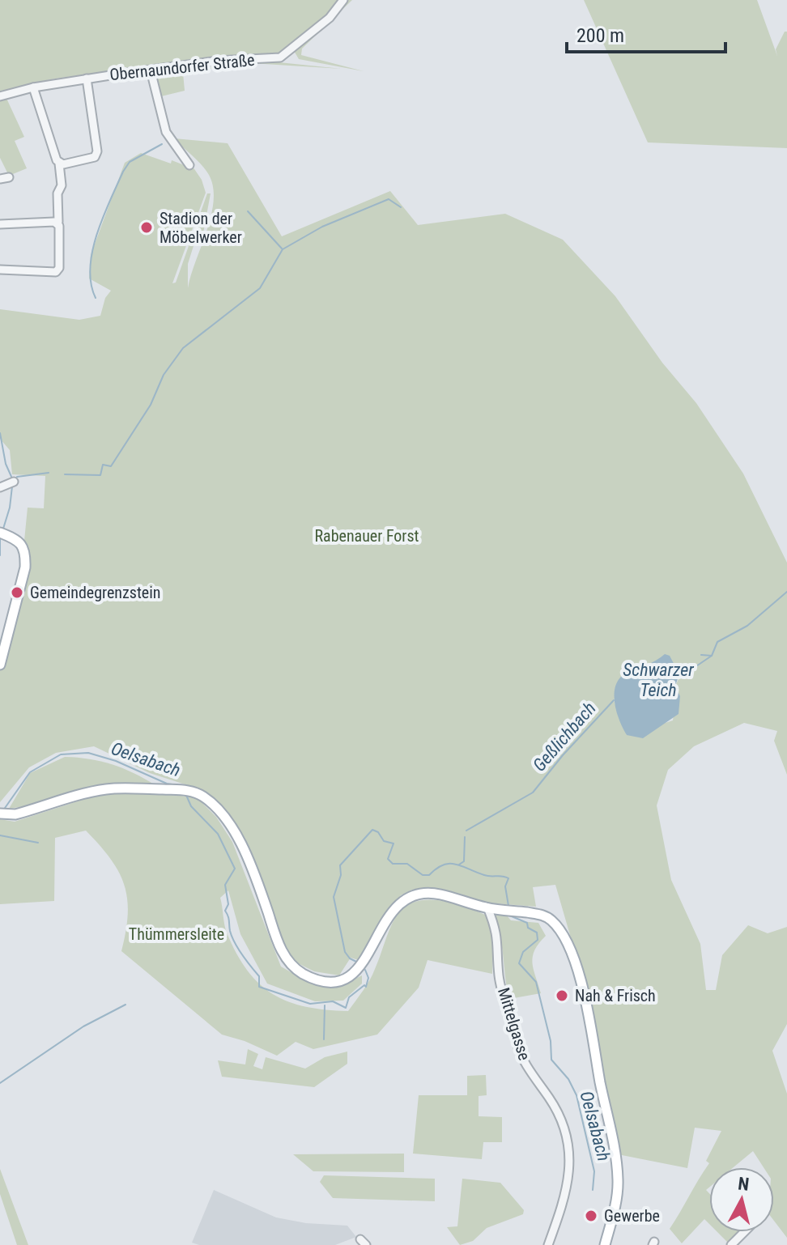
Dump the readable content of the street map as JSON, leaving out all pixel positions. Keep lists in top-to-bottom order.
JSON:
{
  "streets": {
    "street": ["Obernaundorfer Straße", "Mittelgasse"]
  },
  "water": ["Schwarzer Teich", "Geßlichbach", "Oelsabach"],
  "parks": ["Rabenauer Forst", "Thümmersleite"],
  "places": [
    "Stadion der Möbelwerker",
    "Gemeindegrenzstein",
    "Nah & Frisch",
    "Gewerbe"
  ],
  "scale_bar": "200 m",
  "north": "top"
}
